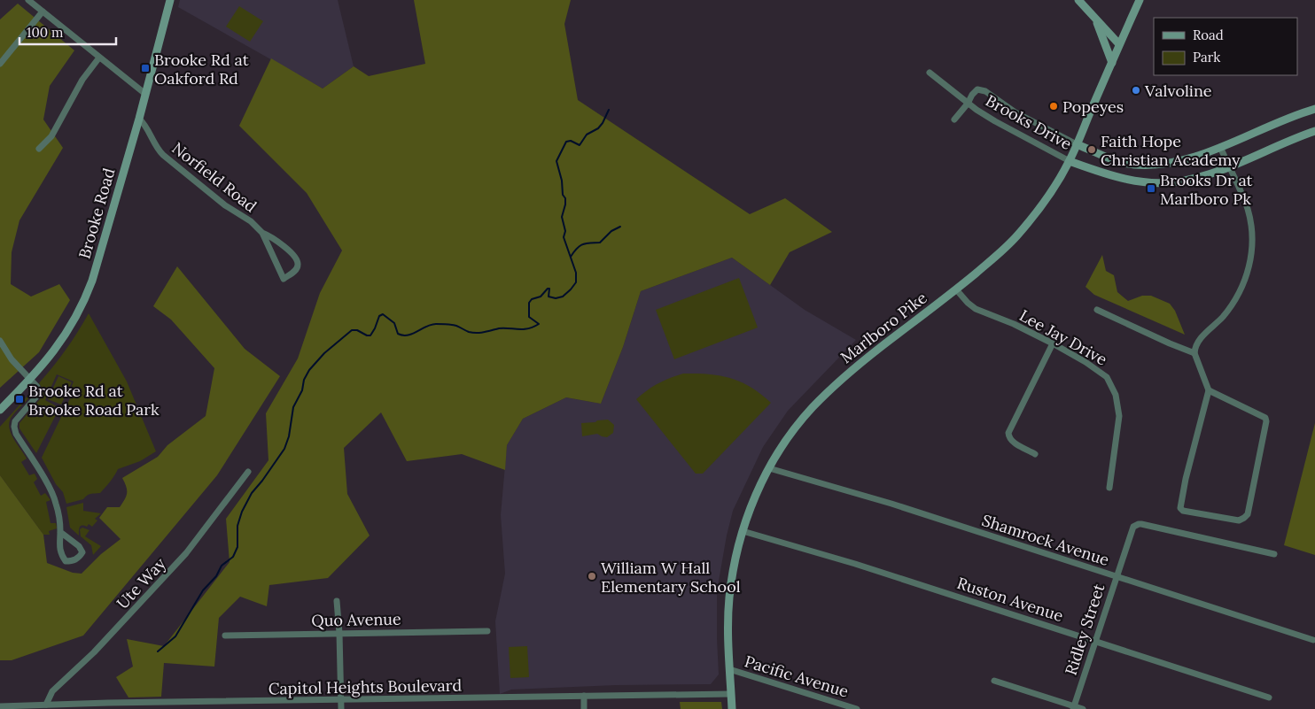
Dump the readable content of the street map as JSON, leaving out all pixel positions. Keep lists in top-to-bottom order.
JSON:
{
  "streets": {
    "street": [
      "Brooks Drive",
      "Norfield Road",
      "Brooke Road",
      "Marlboro Pike",
      "Lee Jay Drive",
      "Shamrock Avenue",
      "Ute Way",
      "Ruston Avenue",
      "Quo Avenue",
      "Ridley Street",
      "Pacific Avenue",
      "Capitol Heights Boulevard"
    ]
  },
  "crossings": [
    ["Brooks Drive", "Marlboro Pike"],
    ["Norfield Road", "Brooke Road"],
    ["Marlboro Pike", "Lee Jay Drive"],
    ["Marlboro Pike", "Shamrock Avenue"],
    ["Marlboro Pike", "Ruston Avenue"],
    ["Marlboro Pike", "Pacific Avenue"],
    ["Marlboro Pike", "Capitol Heights Boulevard"],
    ["Shamrock Avenue", "Ridley Street"],
    ["Ute Way", "Capitol Heights Boulevard"],
    ["Ruston Avenue", "Ridley Street"]
  ],
  "places": {
    "transit": ["Brooke Rd at Oakford Rd", "Brooks Dr at Marlboro Pk", "Brooke Rd at Brooke Road Park"],
    "other": [
      "Valvoline",
      "Popeyes",
      "Faith Hope Christian Academy",
      "William W Hall Elementary School"
    ]
  },
  "legend": ["Road", "Park"],
  "scale_bar": "100 m"
}
